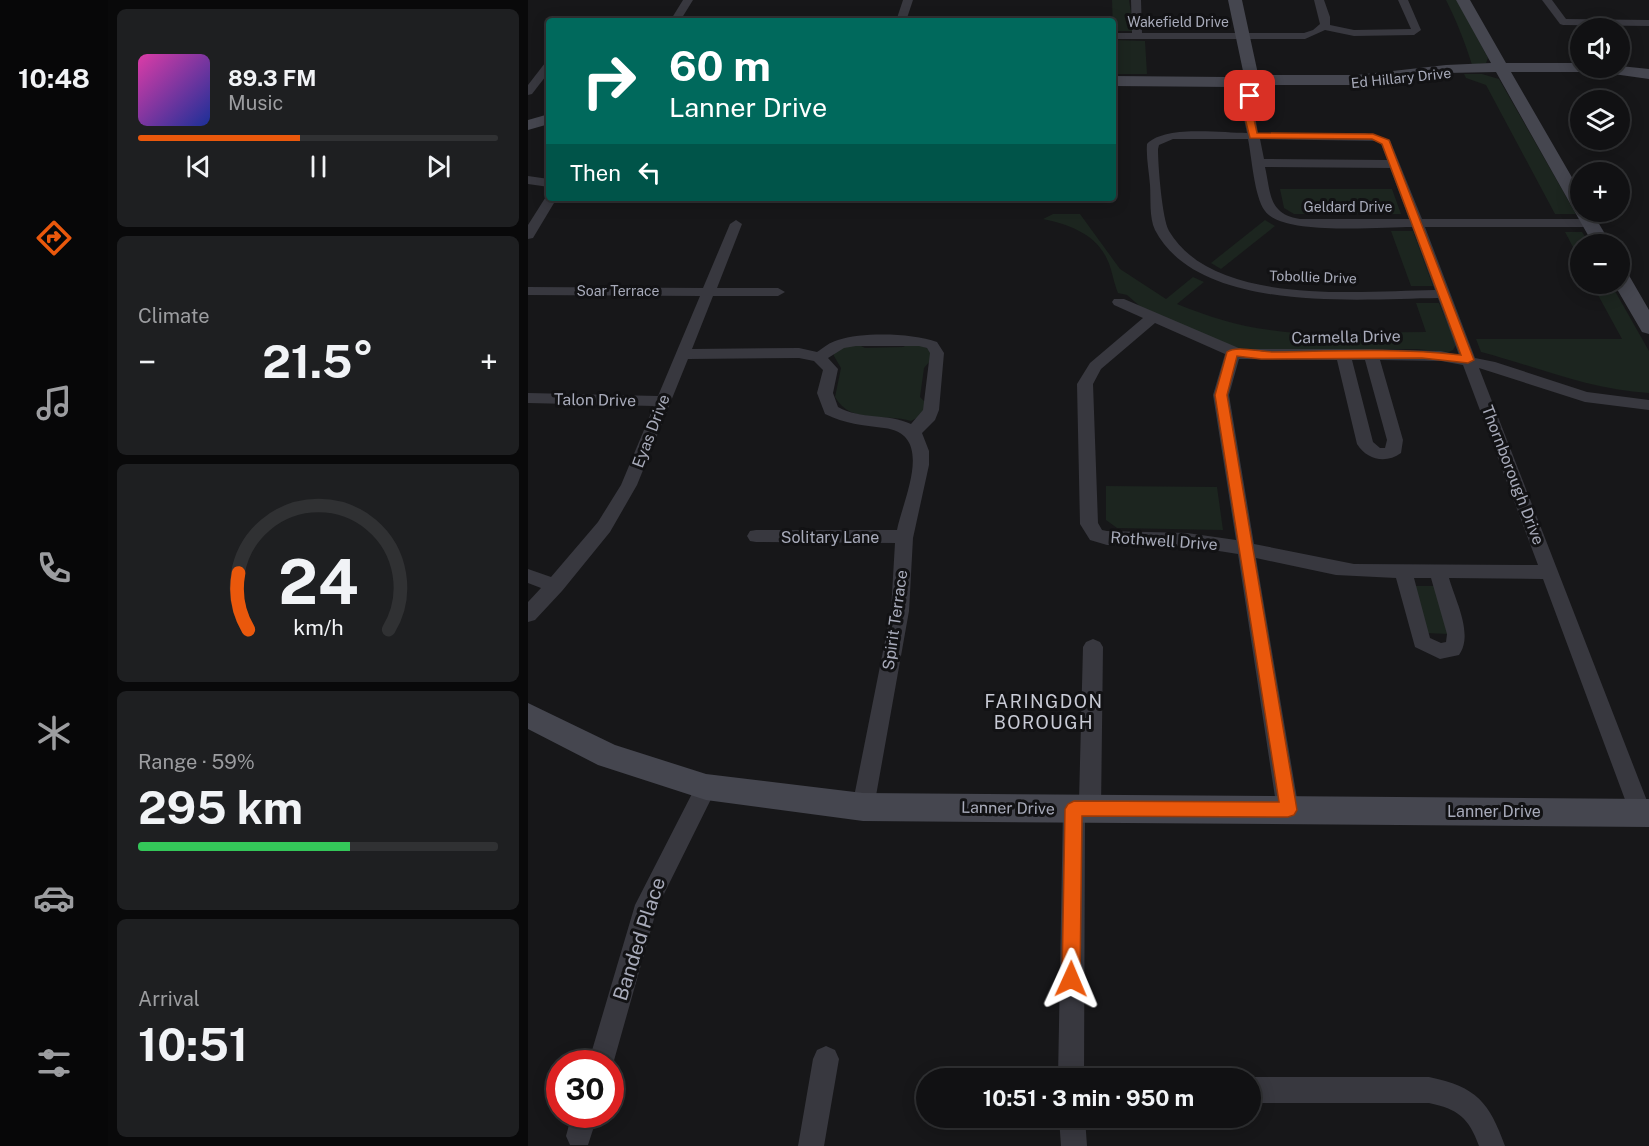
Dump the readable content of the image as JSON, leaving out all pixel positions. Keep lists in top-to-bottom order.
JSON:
{
  "streets": {
    "street": [
      "Wakefield Drive",
      "Ed Hillary Drive",
      "Geldard Drive",
      "Tobollie Drive",
      "Soar Terrace",
      "Carmella Drive",
      "Talon Drive",
      "Eyas Drive",
      "Thornborough Drive",
      "Solitary Lane",
      "Rothwell Drive",
      "Spirit Terrace",
      "Lanner Drive",
      "Banded Place"
    ]
  },
  "crossings": [
    ["Ed Hillary Drive", "Geldard Drive"],
    ["Geldard Drive", "Tobollie Drive"],
    ["Geldard Drive", "Thornborough Drive"],
    ["Tobollie Drive", "Thornborough Drive"],
    ["Soar Terrace", "Eyas Drive"],
    ["Carmella Drive", "Thornborough Drive"],
    ["Carmella Drive", "Rothwell Drive"],
    ["Talon Drive", "Eyas Drive"],
    ["Thornborough Drive", "Rothwell Drive"],
    ["Thornborough Drive", "Lanner Drive"],
    ["Solitary Lane", "Spirit Terrace"],
    ["Spirit Terrace", "Lanner Drive"],
    ["Lanner Drive", "Banded Place"]
  ],
  "districts": ["FARINGDON BOROUGH"],
  "page": {
    "tabs": "10:48",
    "map_buttons": ["+", "−"],
    "turn": ["60 m", "Lanner Drive"],
    "song": ["89.3 FM", "Music"],
    "then": "Then",
    "tile": [
      "Climate",
      ["Range · 59%", "295 km"],
      ["Arrival", "10:51"]
    ],
    "heat": ["−", "21.5°", "+"],
    "limit": "30",
    "trip": "10:51 · 3 min · 950 m",
    "gauge": ["24", "km/h"]
  }
}
